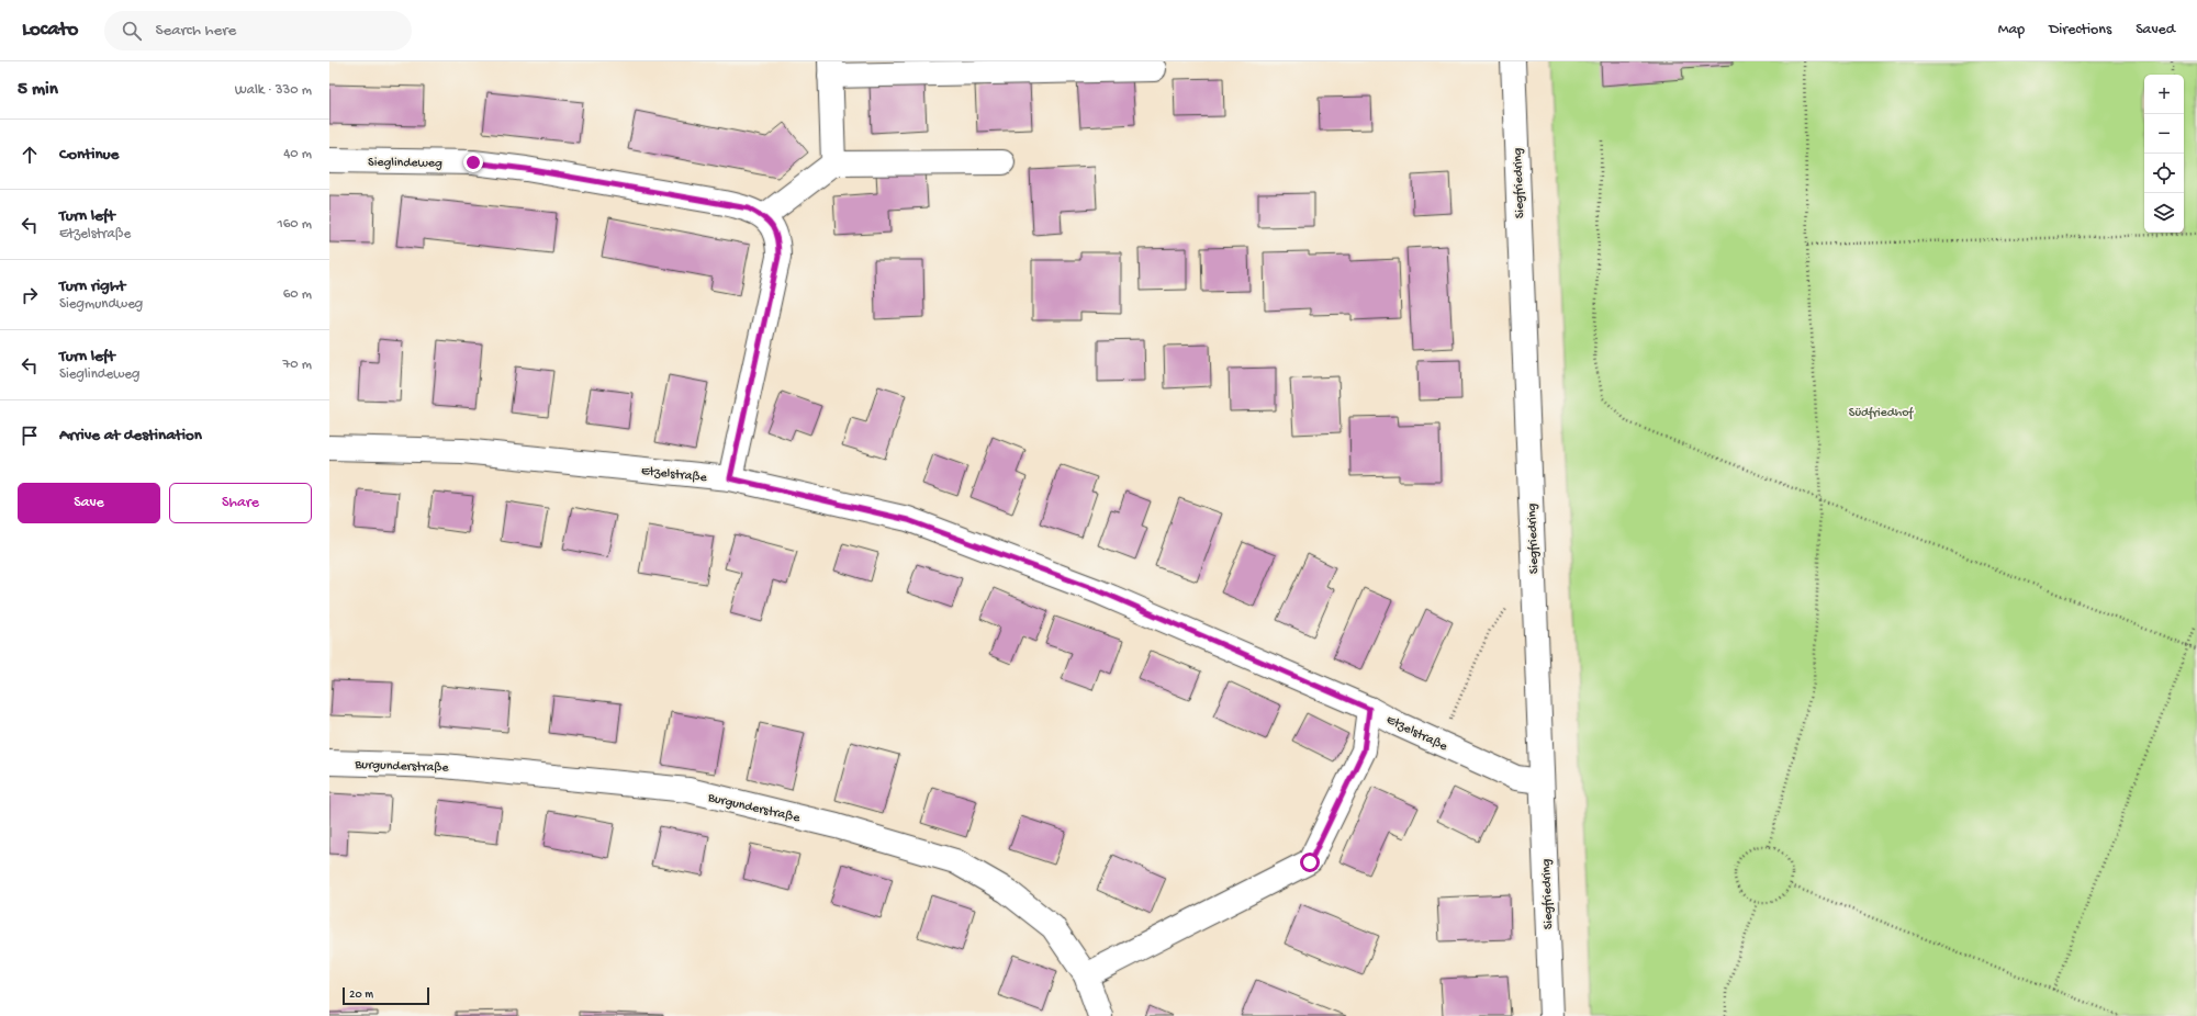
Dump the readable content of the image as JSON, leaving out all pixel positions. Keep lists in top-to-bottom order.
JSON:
{
  "streets": {
    "street": [
      "Sieglindeweg",
      "Siegfriedring",
      "Etzelstraße",
      "Burgunderstraße"
    ]
  },
  "crossings": [
    ["Siegfriedring", "Etzelstraße"]
  ],
  "parks": ["Südfriedhof"],
  "scale_bar": "20 m",
  "page": {
    "header": "Locato",
    "search": "Search here",
    "nav": ["Map", "Directions", "Saved"],
    "heading": ["5 min", "Walk · 330 m"],
    "map_buttons": ["+", "−"],
    "list": [
      ["Continue", "40 m"],
      ["Turn left", "Etzelstraße", "160 m"],
      ["Turn right", "Siegmundweg", "60 m"],
      ["Turn left", "Sieglindeweg", "70 m"],
      "Arrive at destination"
    ],
    "buttons": ["Save", "Share"],
    "scale": "20 m"
  }
}
